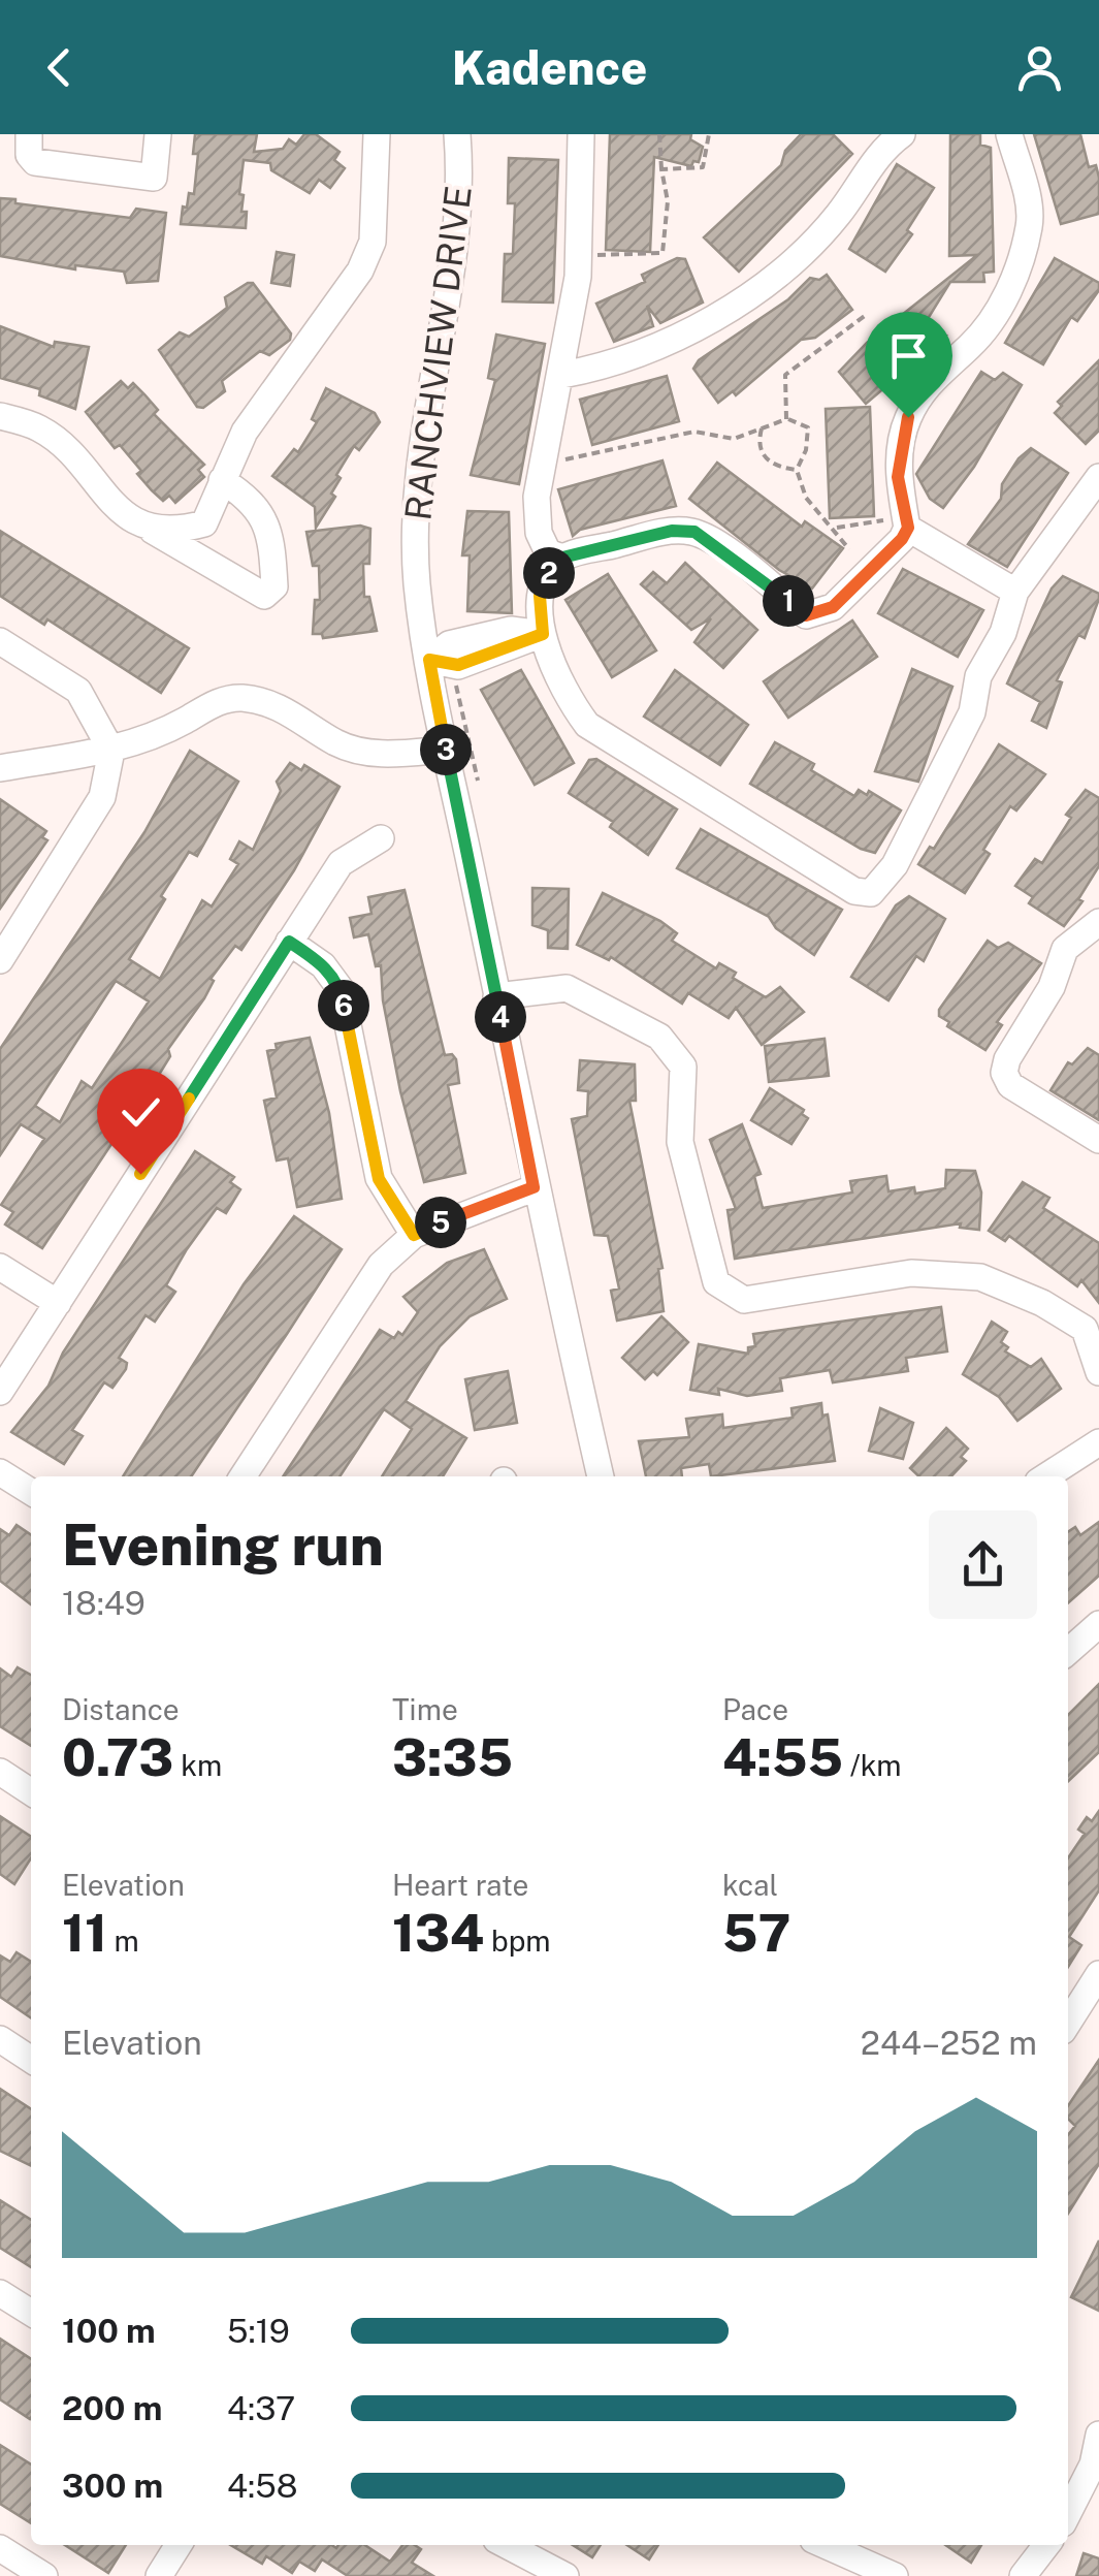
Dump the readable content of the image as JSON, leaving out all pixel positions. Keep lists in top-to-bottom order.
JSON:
{
  "streets": {
    "street": ["RANCHVIEW DRIVE"]
  },
  "page": {
    "header": "Kadence",
    "pins": [
      "2",
      "1",
      "3",
      "6",
      "4",
      "5"
    ],
    "heading": ["Evening run", "18:49"],
    "stats": [
      ["Distance", "0.73 km"],
      ["Time", "3:35"],
      ["Pace", "4:55 /km"],
      ["Elevation", "11 m"],
      ["Heart rate", "134 bpm"],
      ["kcal", "57"]
    ],
    "chart": ["Elevation", "244–252 m"],
    "list": [
      {
        "name": "100 m",
        "note": "5:19"
      },
      {
        "name": "200 m",
        "note": "4:37"
      },
      {
        "name": "300 m",
        "note": "4:58"
      }
    ]
  }
}
